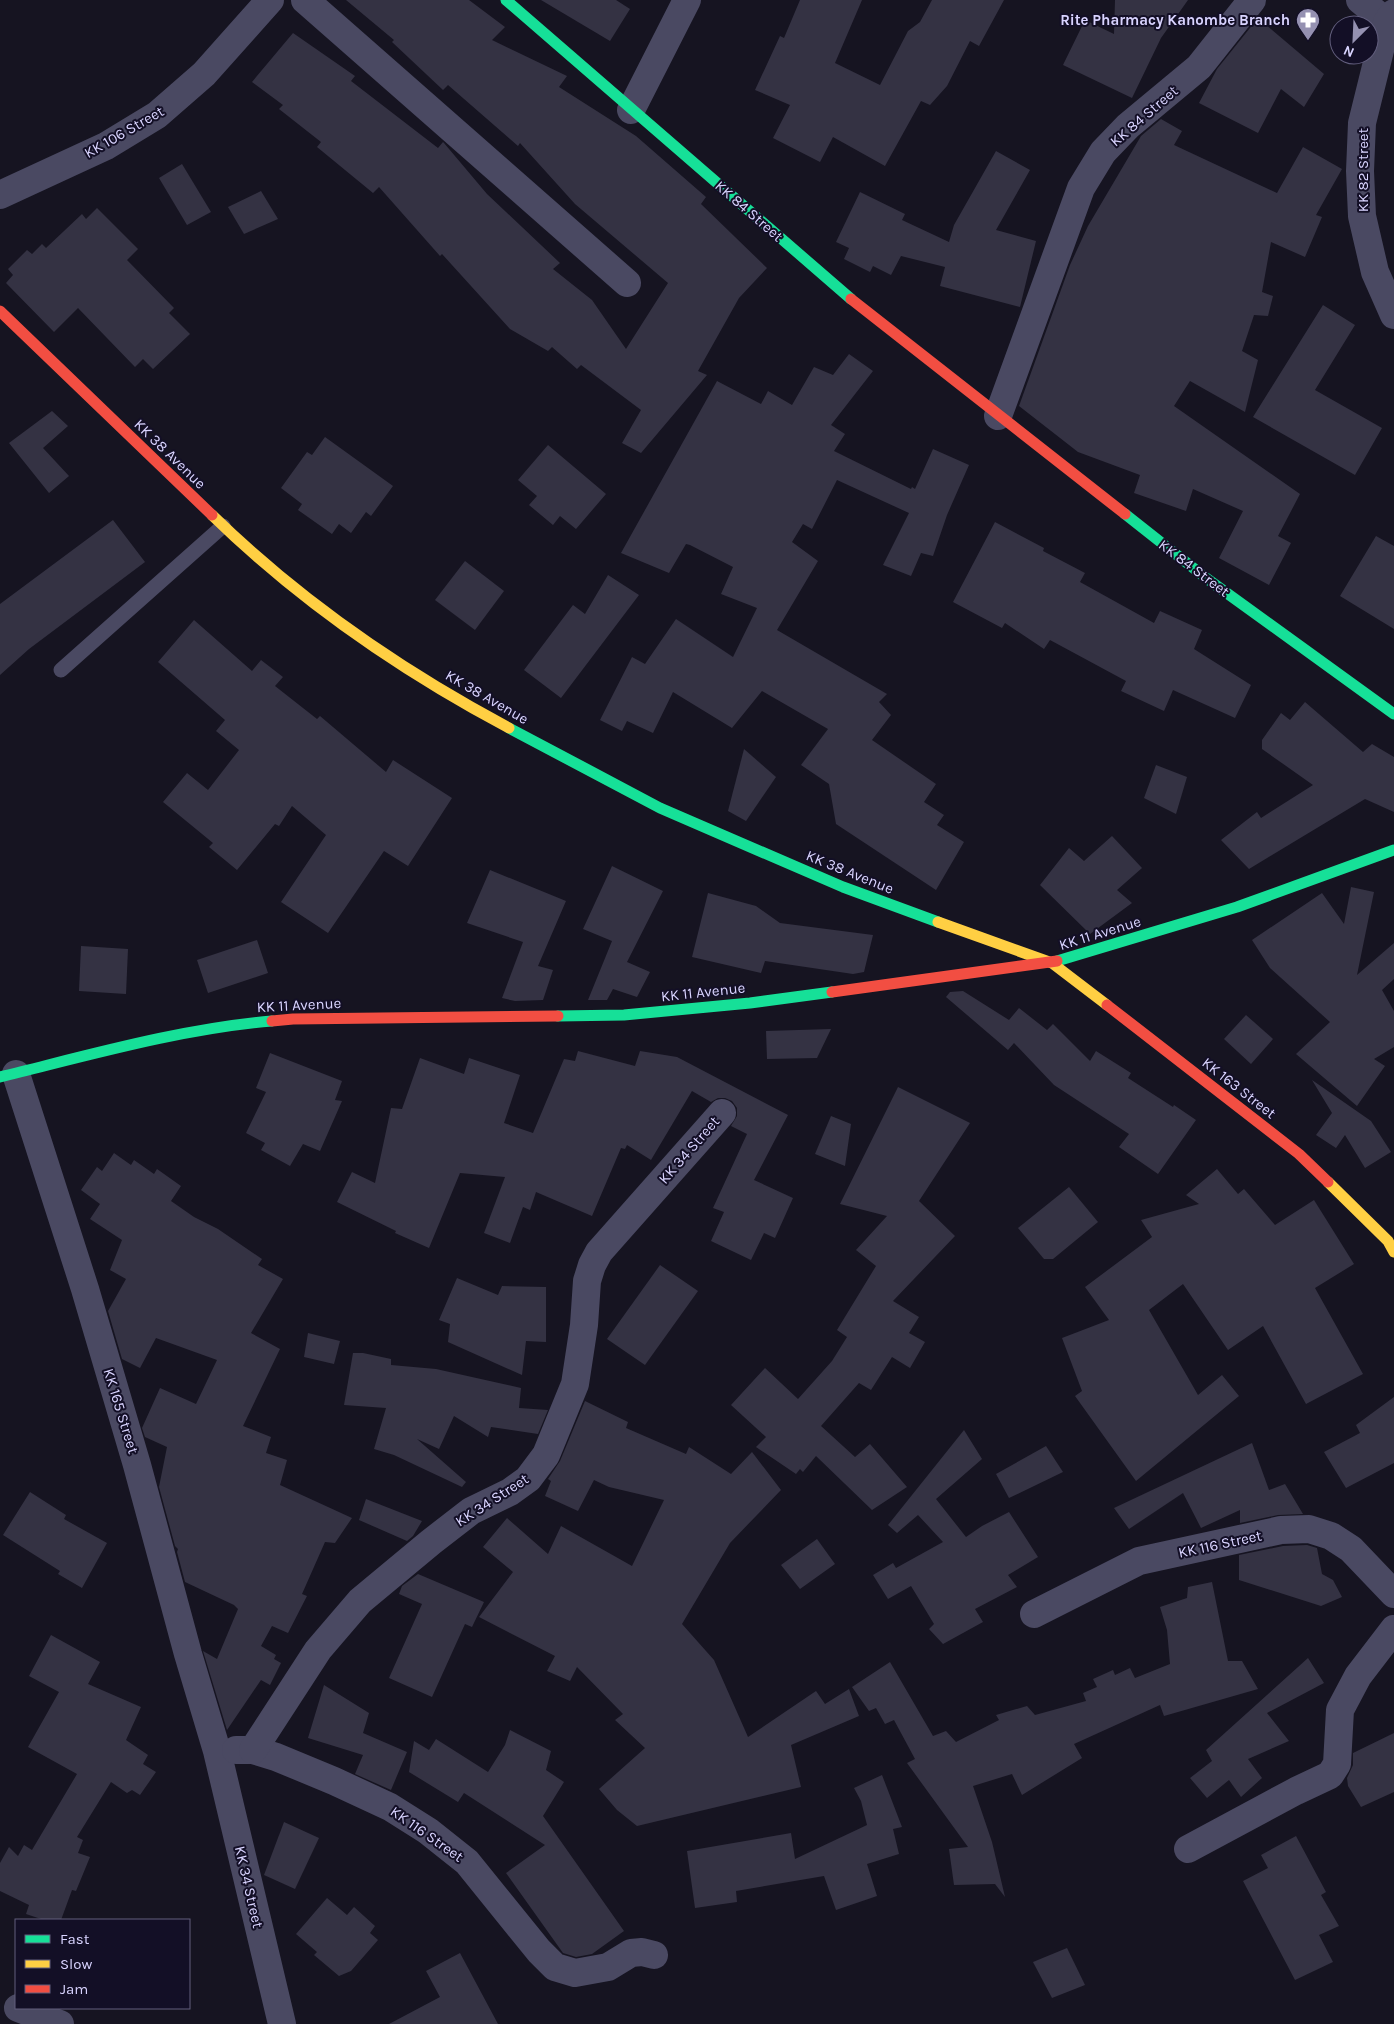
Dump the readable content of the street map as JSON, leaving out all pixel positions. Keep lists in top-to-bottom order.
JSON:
{
  "streets": {
    "street": [
      "KK 84 Street",
      "KK 106 Street",
      "KK 82 Street",
      "KK 38 Avenue",
      "KK 11 Avenue",
      "KK 163 Street",
      "KK 34 Street",
      "KK 165 Street",
      "KK 116 Street"
    ]
  },
  "crossings": [
    ["KK 38 Avenue", "KK 11 Avenue"],
    ["KK 38 Avenue", "KK 163 Street"],
    ["KK 11 Avenue", "KK 163 Street"],
    ["KK 11 Avenue", "KK 165 Street"],
    ["KK 34 Street", "KK 165 Street"],
    ["KK 34 Street", "KK 116 Street"],
    ["KK 165 Street", "KK 116 Street"]
  ],
  "places": {
    "pharmacy": ["Rite Pharmacy Kanombe Branch"]
  },
  "legend": ["Fast", "Slow", "Jam"],
  "north": "bottom left"
}
